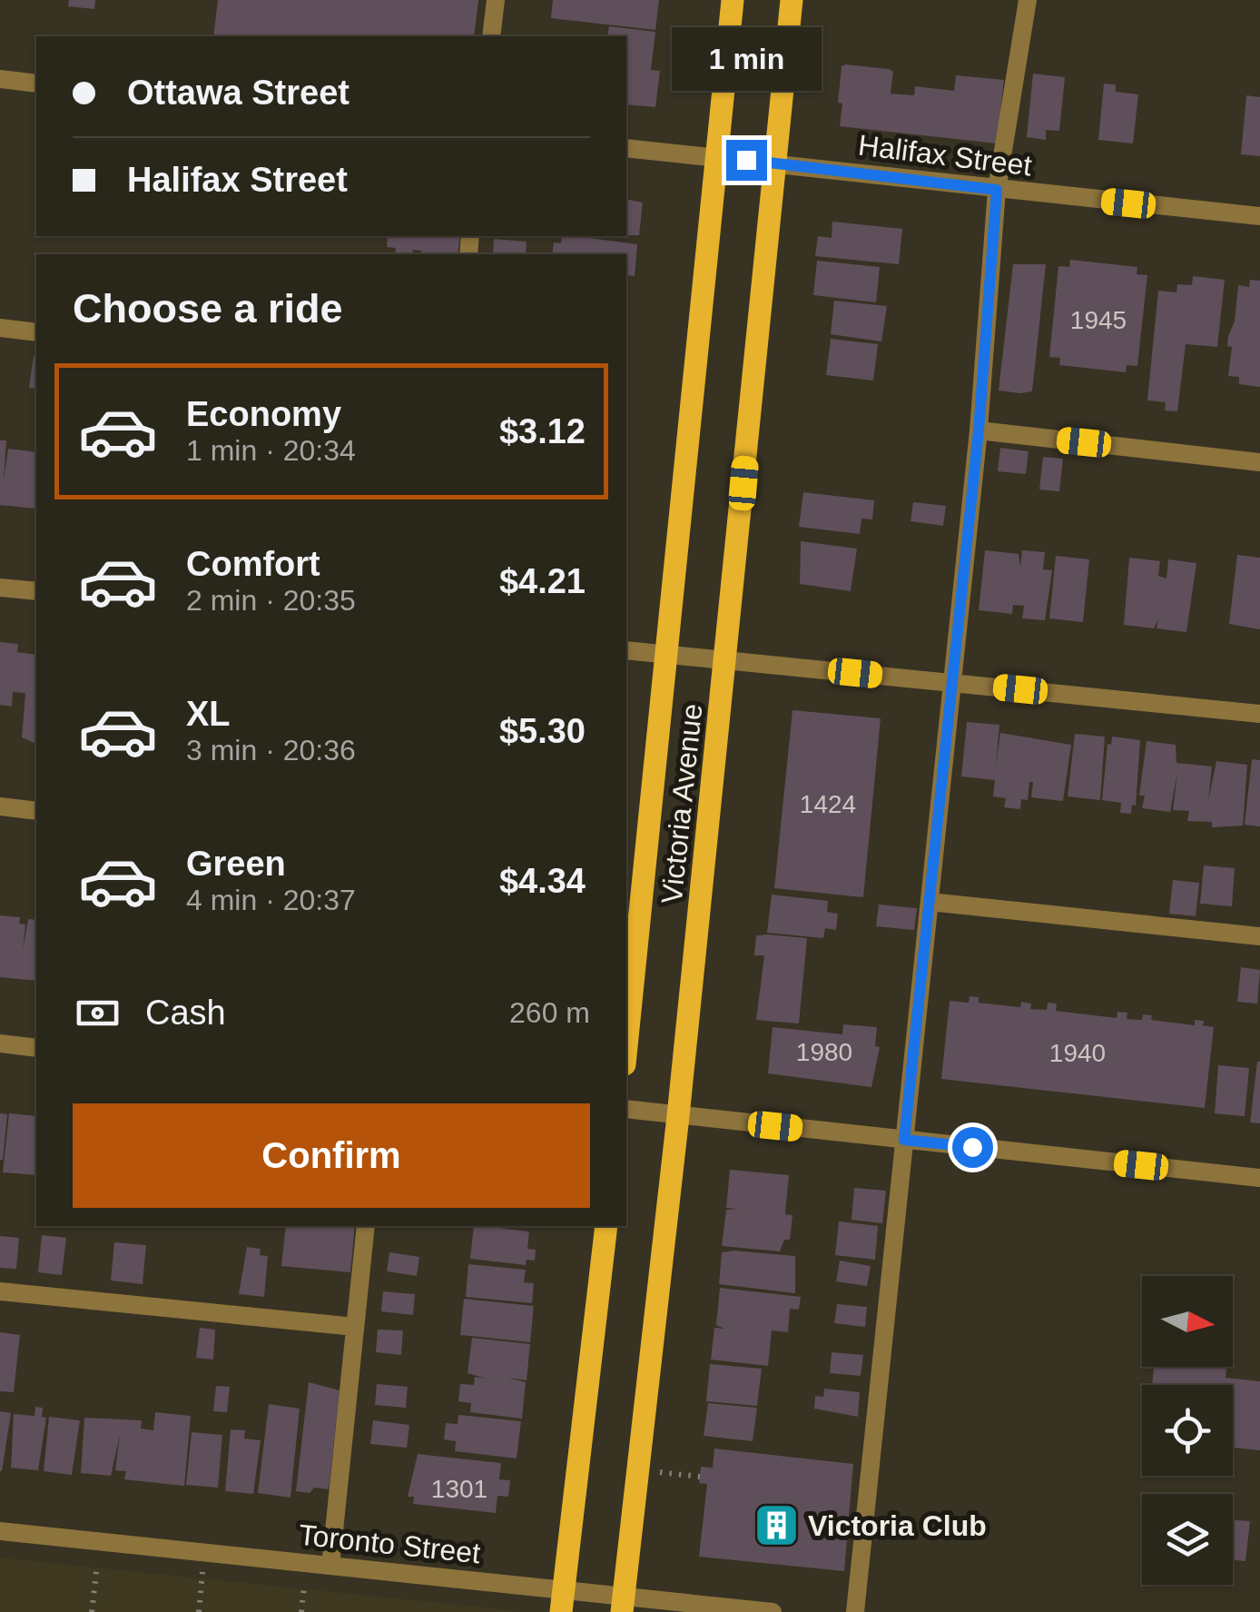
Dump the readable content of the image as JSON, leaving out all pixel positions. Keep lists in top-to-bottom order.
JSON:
{
  "streets": {
    "main road": ["Victoria Avenue"],
    "street": ["Halifax Street", "Toronto Street"]
  },
  "crossings": [
    ["Halifax Street", "Victoria Avenue"],
    ["Victoria Avenue", "Toronto Street"]
  ],
  "places": {
    "building": ["Victoria Club"]
  },
  "house_numbers": [
    "1945",
    "1424",
    "1980",
    "1940",
    "1301"
  ],
  "north": "right",
  "page": {
    "bubble": "1 min",
    "banner": ["Ottawa Street", "Halifax Street"],
    "heading": "Choose a ride",
    "list": [
      {
        "name": "Economy",
        "note": "1 min · 20:34",
        "value": "$3.12"
      },
      {
        "name": "Comfort",
        "note": "2 min · 20:35",
        "value": "$4.21"
      },
      {
        "name": "XL",
        "note": "3 min · 20:36",
        "value": "$5.30"
      },
      {
        "name": "Green",
        "note": "4 min · 20:37",
        "value": "$4.34"
      }
    ],
    "pay": ["Cash", "260 m"],
    "buttons": "Confirm"
  }
}
